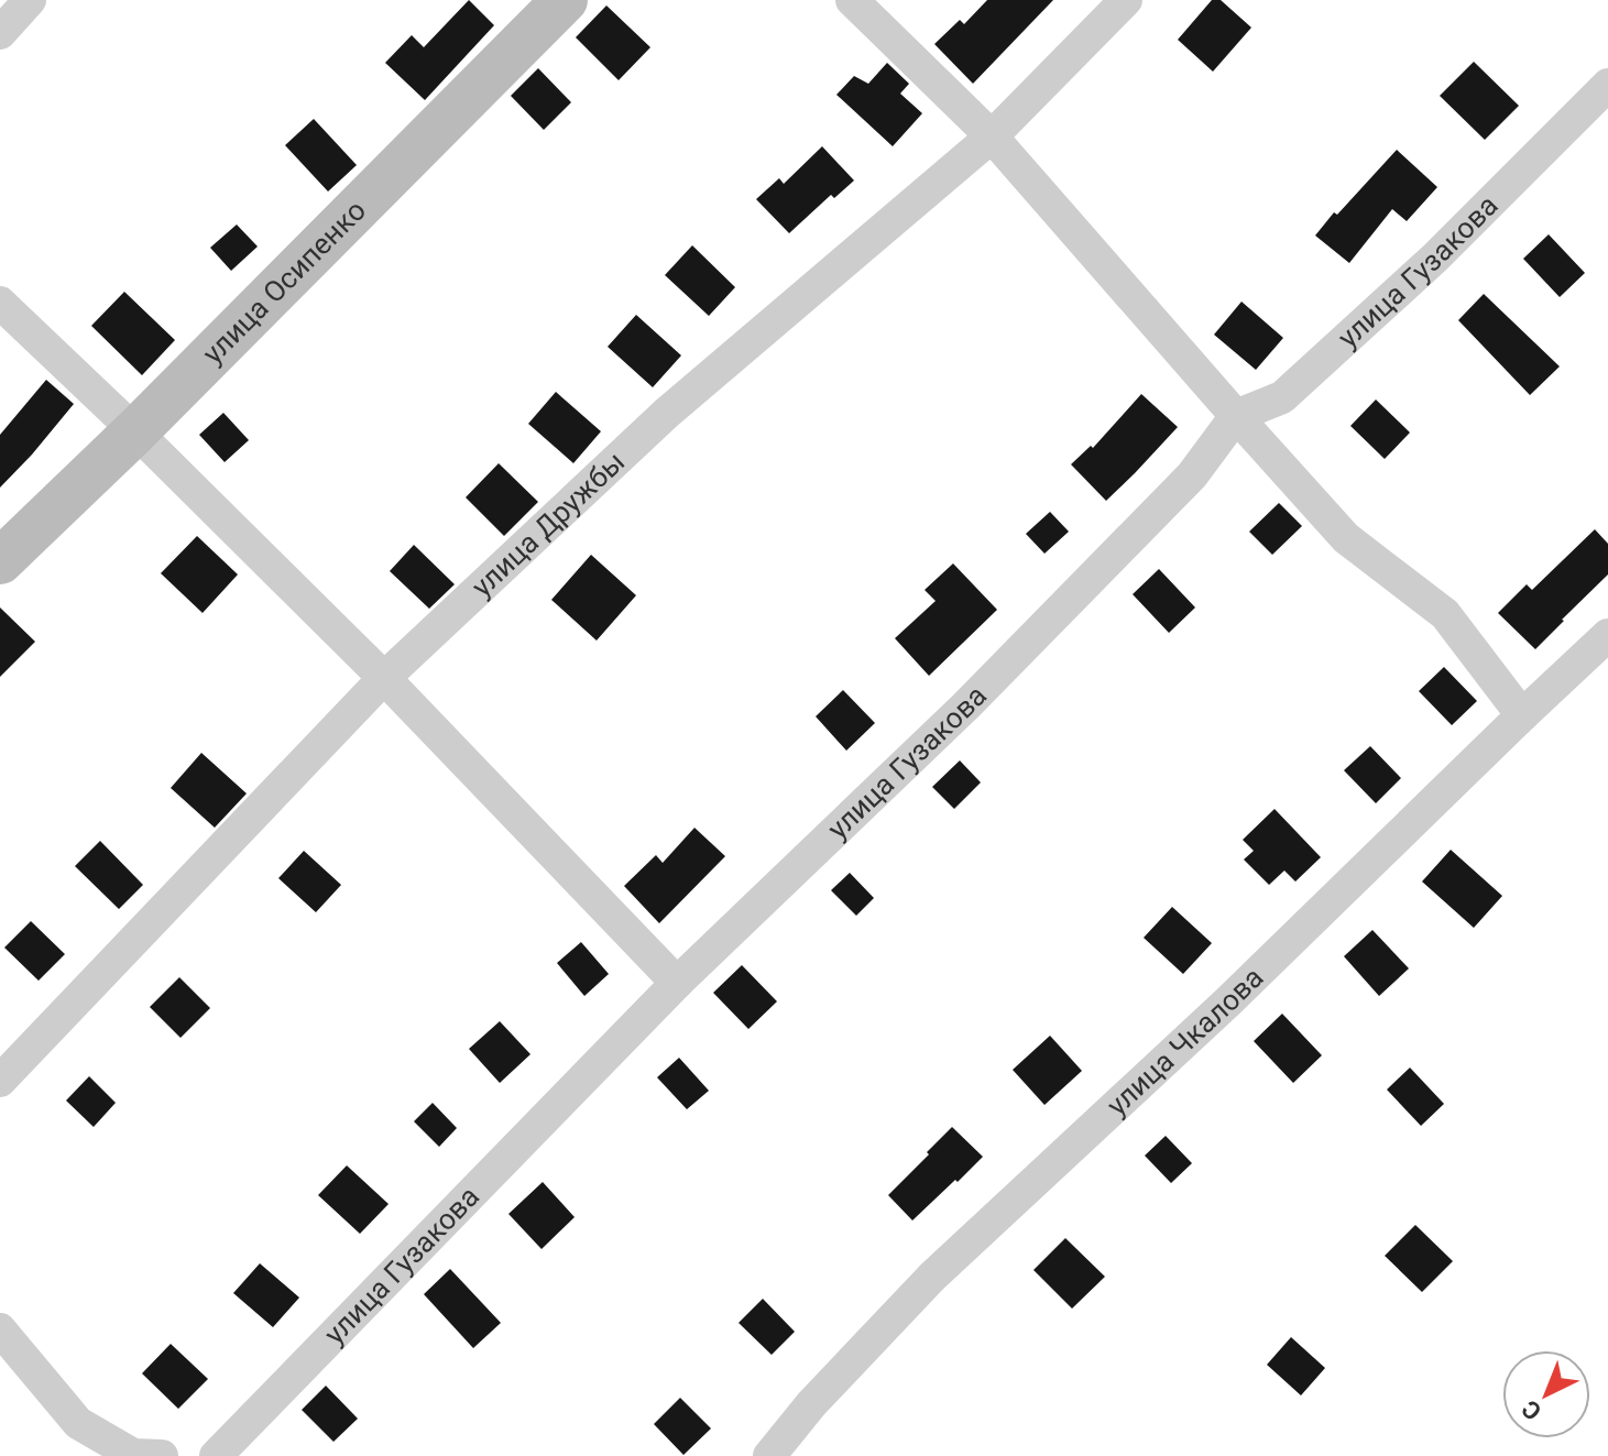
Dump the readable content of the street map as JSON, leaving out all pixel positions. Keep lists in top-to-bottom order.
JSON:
{
  "streets": {
    "main road": ["улица Осипенко"],
    "street": ["улица Гузакова", "улица Дружбы", "улица Чкалова"]
  },
  "north": "bottom left"
}
